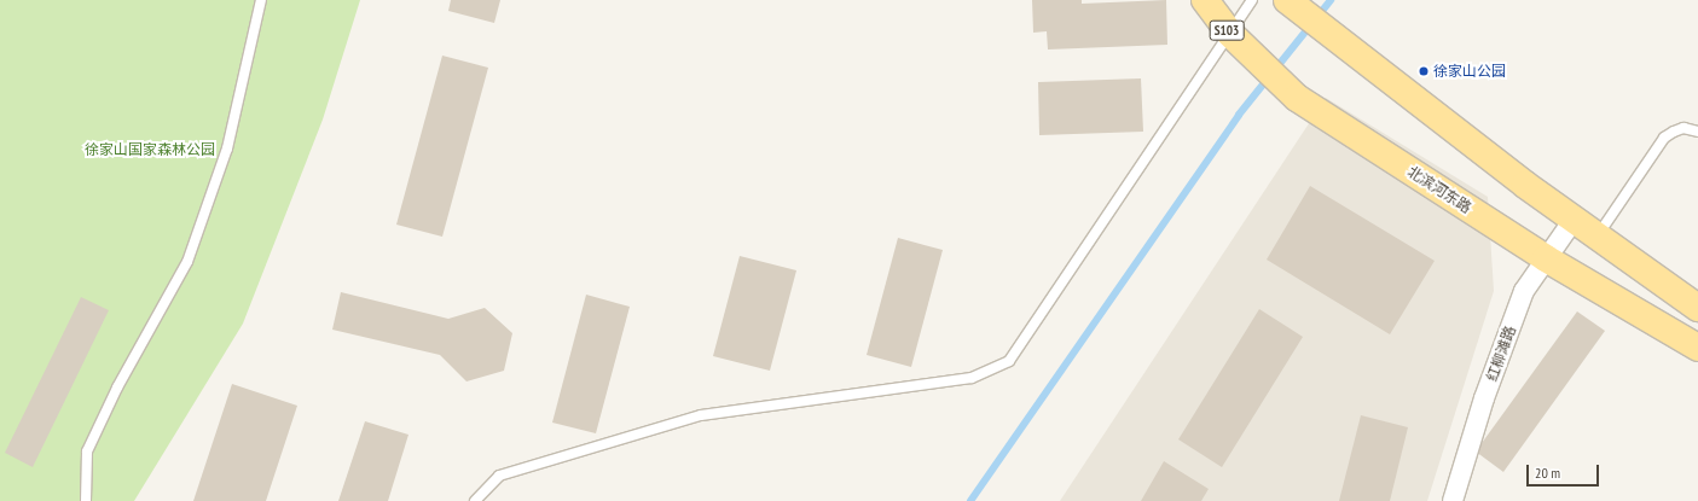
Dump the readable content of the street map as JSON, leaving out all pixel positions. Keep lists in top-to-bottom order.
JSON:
{
  "streets": {
    "main road": ["S103", "北滨河东路"],
    "street": ["红柳滩路"]
  },
  "crossings": [
    ["北滨河东路", "红柳滩路"]
  ],
  "parks": ["徐家山国家森林公园"],
  "places": ["徐家山公园"],
  "scale_bar": "20 m"
}
